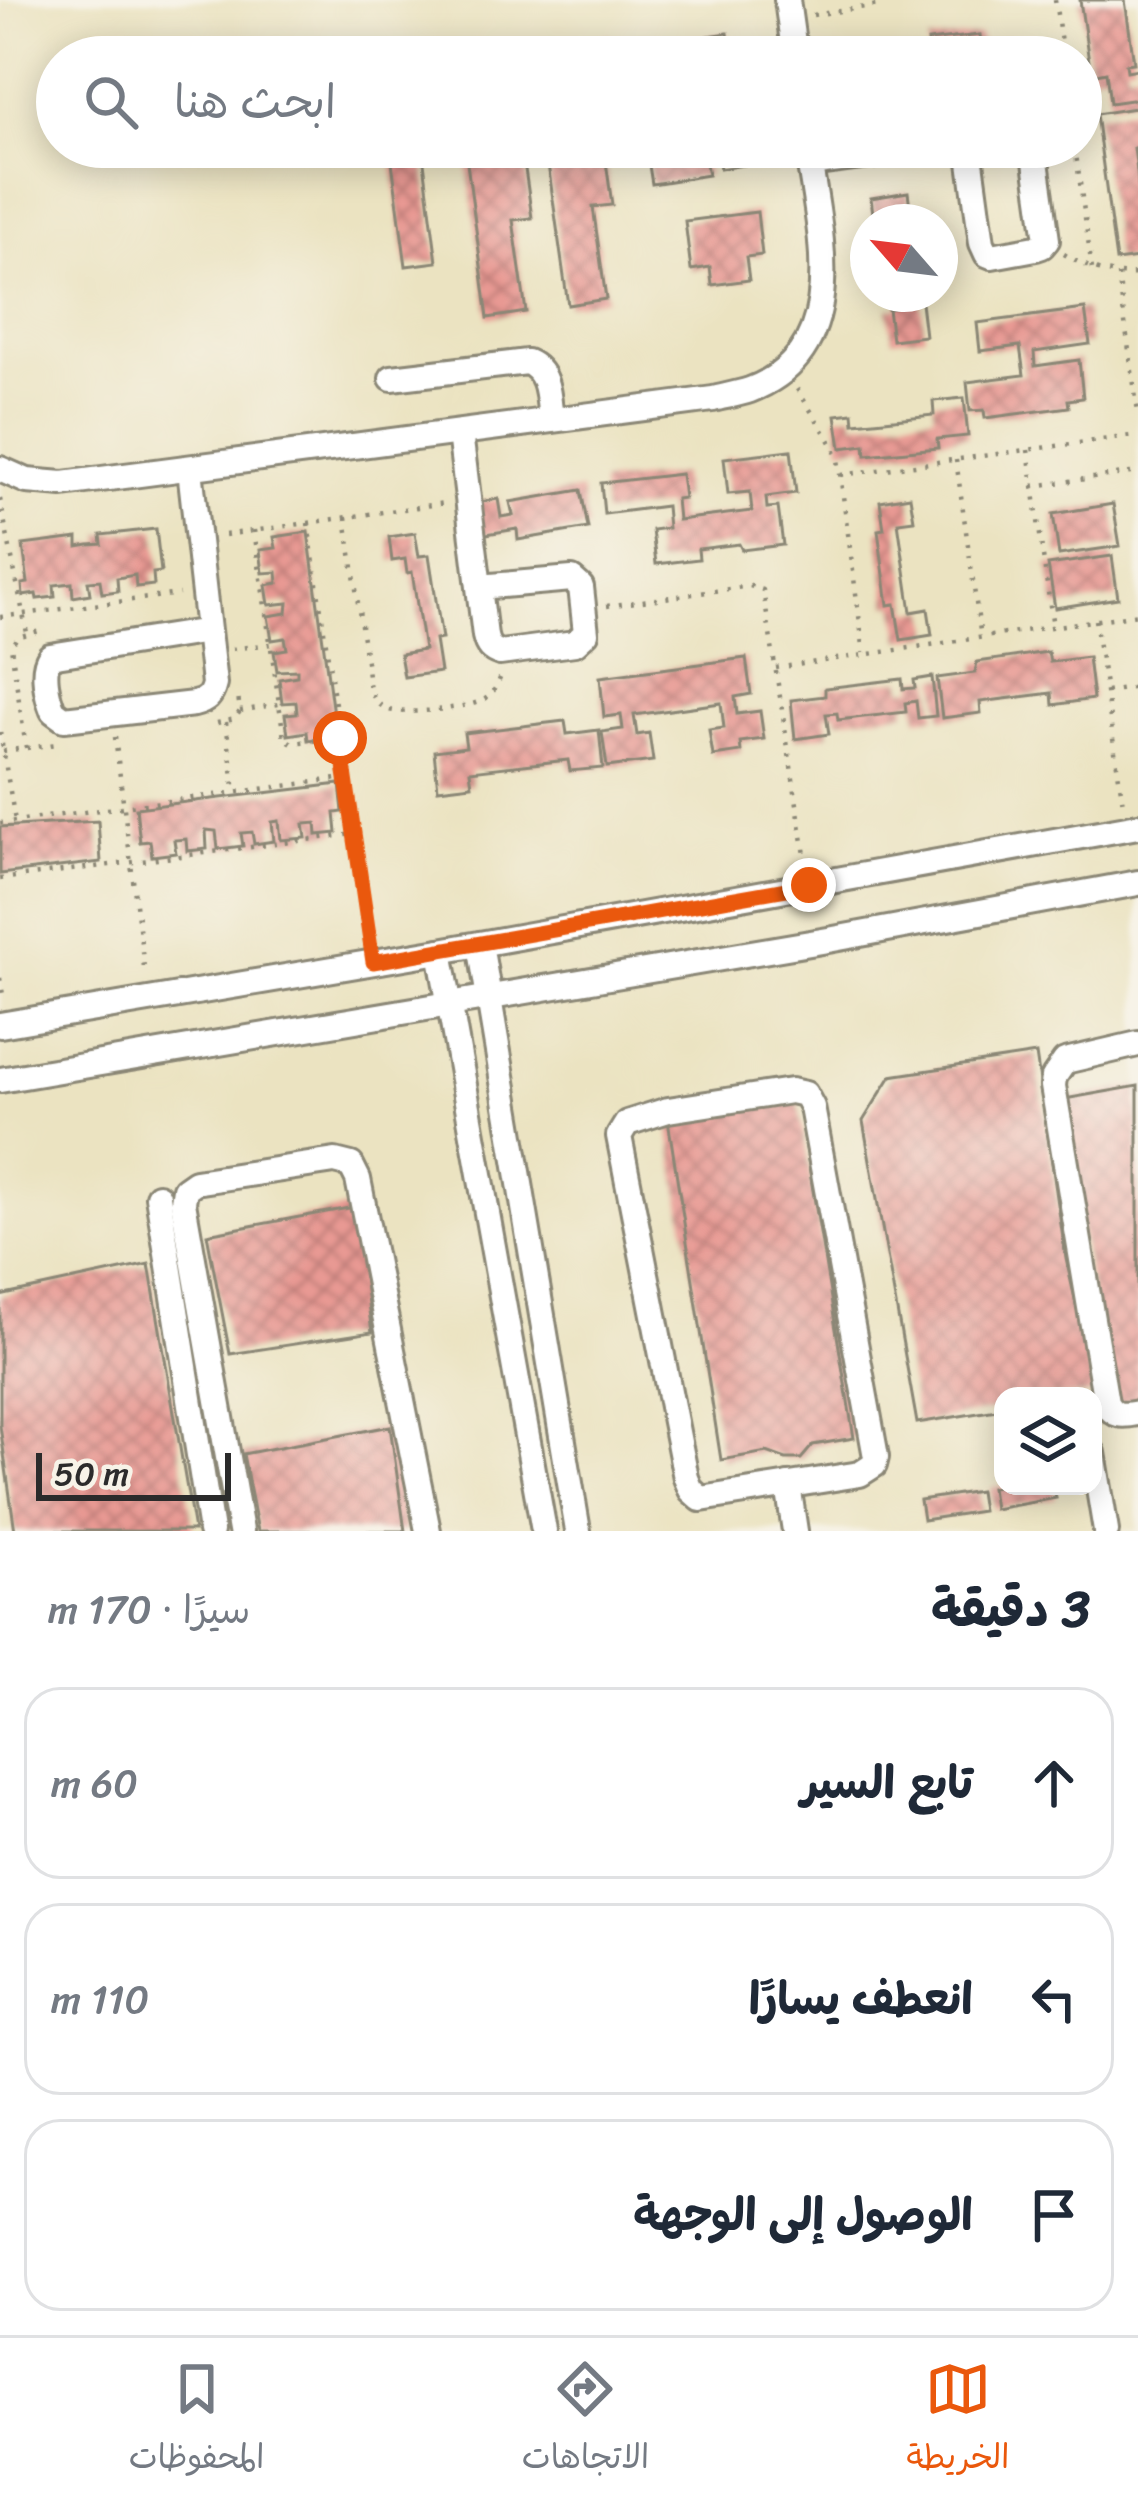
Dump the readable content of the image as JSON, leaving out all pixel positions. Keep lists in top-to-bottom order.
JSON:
{
  "scale_bar": "50 m",
  "north": "top left",
  "page": {
    "search": "ابحث هنا",
    "scale": "50 m",
    "heading": ["3 دقيقة", "سيرًا · 170 m"],
    "list": [
      ["تابع السير", "60 m"],
      ["انعطف يسارًا", "110 m"],
      "الوصول إلى الوجهة"
    ],
    "nav": ["الخريطة", "الاتجاهات", "المحفوظات"]
  }
}
